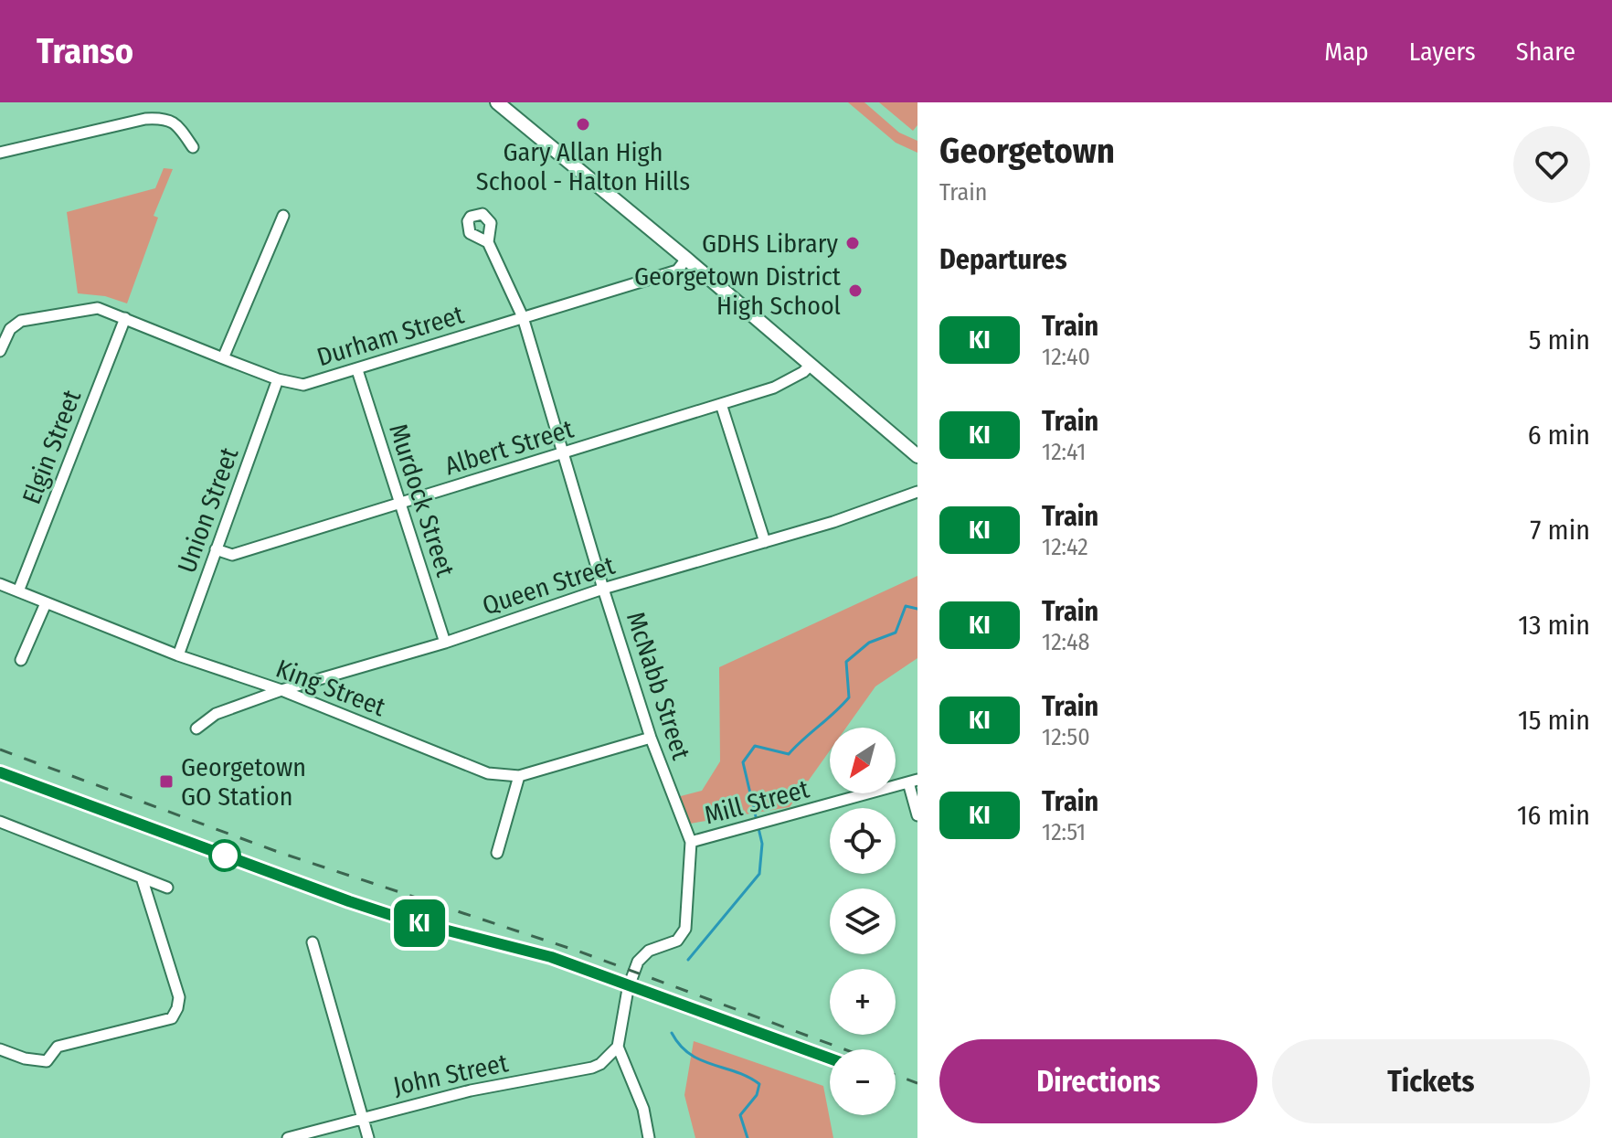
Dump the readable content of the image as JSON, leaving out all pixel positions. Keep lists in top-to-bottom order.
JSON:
{
  "streets": {
    "street": [
      "Durham Street",
      "Elgin Street",
      "Albert Street",
      "Murdock Street",
      "Union Street",
      "Queen Street",
      "McNabb Street",
      "King Street",
      "Mill Street",
      "John Street"
    ]
  },
  "crossings": [
    ["Durham Street", "Elgin Street"],
    ["Durham Street", "Murdock Street"],
    ["Durham Street", "Union Street"],
    ["Durham Street", "McNabb Street"],
    ["Elgin Street", "King Street"],
    ["Albert Street", "Murdock Street"],
    ["Albert Street", "Union Street"],
    ["Albert Street", "McNabb Street"],
    ["Murdock Street", "Queen Street"],
    ["Union Street", "King Street"],
    ["Queen Street", "McNabb Street"],
    ["Queen Street", "King Street"],
    ["McNabb Street", "King Street"],
    ["McNabb Street", "Mill Street"],
    ["McNabb Street", "John Street"]
  ],
  "places": {
    "other": ["Gary Allan High School - Halton Hills", "GDHS Library", "Georgetown District High School"],
    "transit": ["Georgetown GO Station"]
  },
  "north": "bottom left",
  "page": {
    "header": "Transo",
    "nav": ["Map", "Layers", "Share"],
    "on_map": "KI",
    "heading": [
      ["Georgetown", "Train"],
      "Departures"
    ],
    "list": [
      {
        "mark": "KI",
        "name": "Train",
        "note": "12:40",
        "value": "5 min"
      },
      {
        "mark": "KI",
        "name": "Train",
        "note": "12:41",
        "value": "6 min"
      },
      {
        "mark": "KI",
        "name": "Train",
        "note": "12:42",
        "value": "7 min"
      },
      {
        "mark": "KI",
        "name": "Train",
        "note": "12:48",
        "value": "13 min"
      },
      {
        "mark": "KI",
        "name": "Train",
        "note": "12:50",
        "value": "15 min"
      },
      {
        "mark": "KI",
        "name": "Train",
        "note": "12:51",
        "value": "16 min"
      }
    ],
    "map_buttons": ["+", "−"],
    "buttons": ["Directions", "Tickets"]
  }
}
